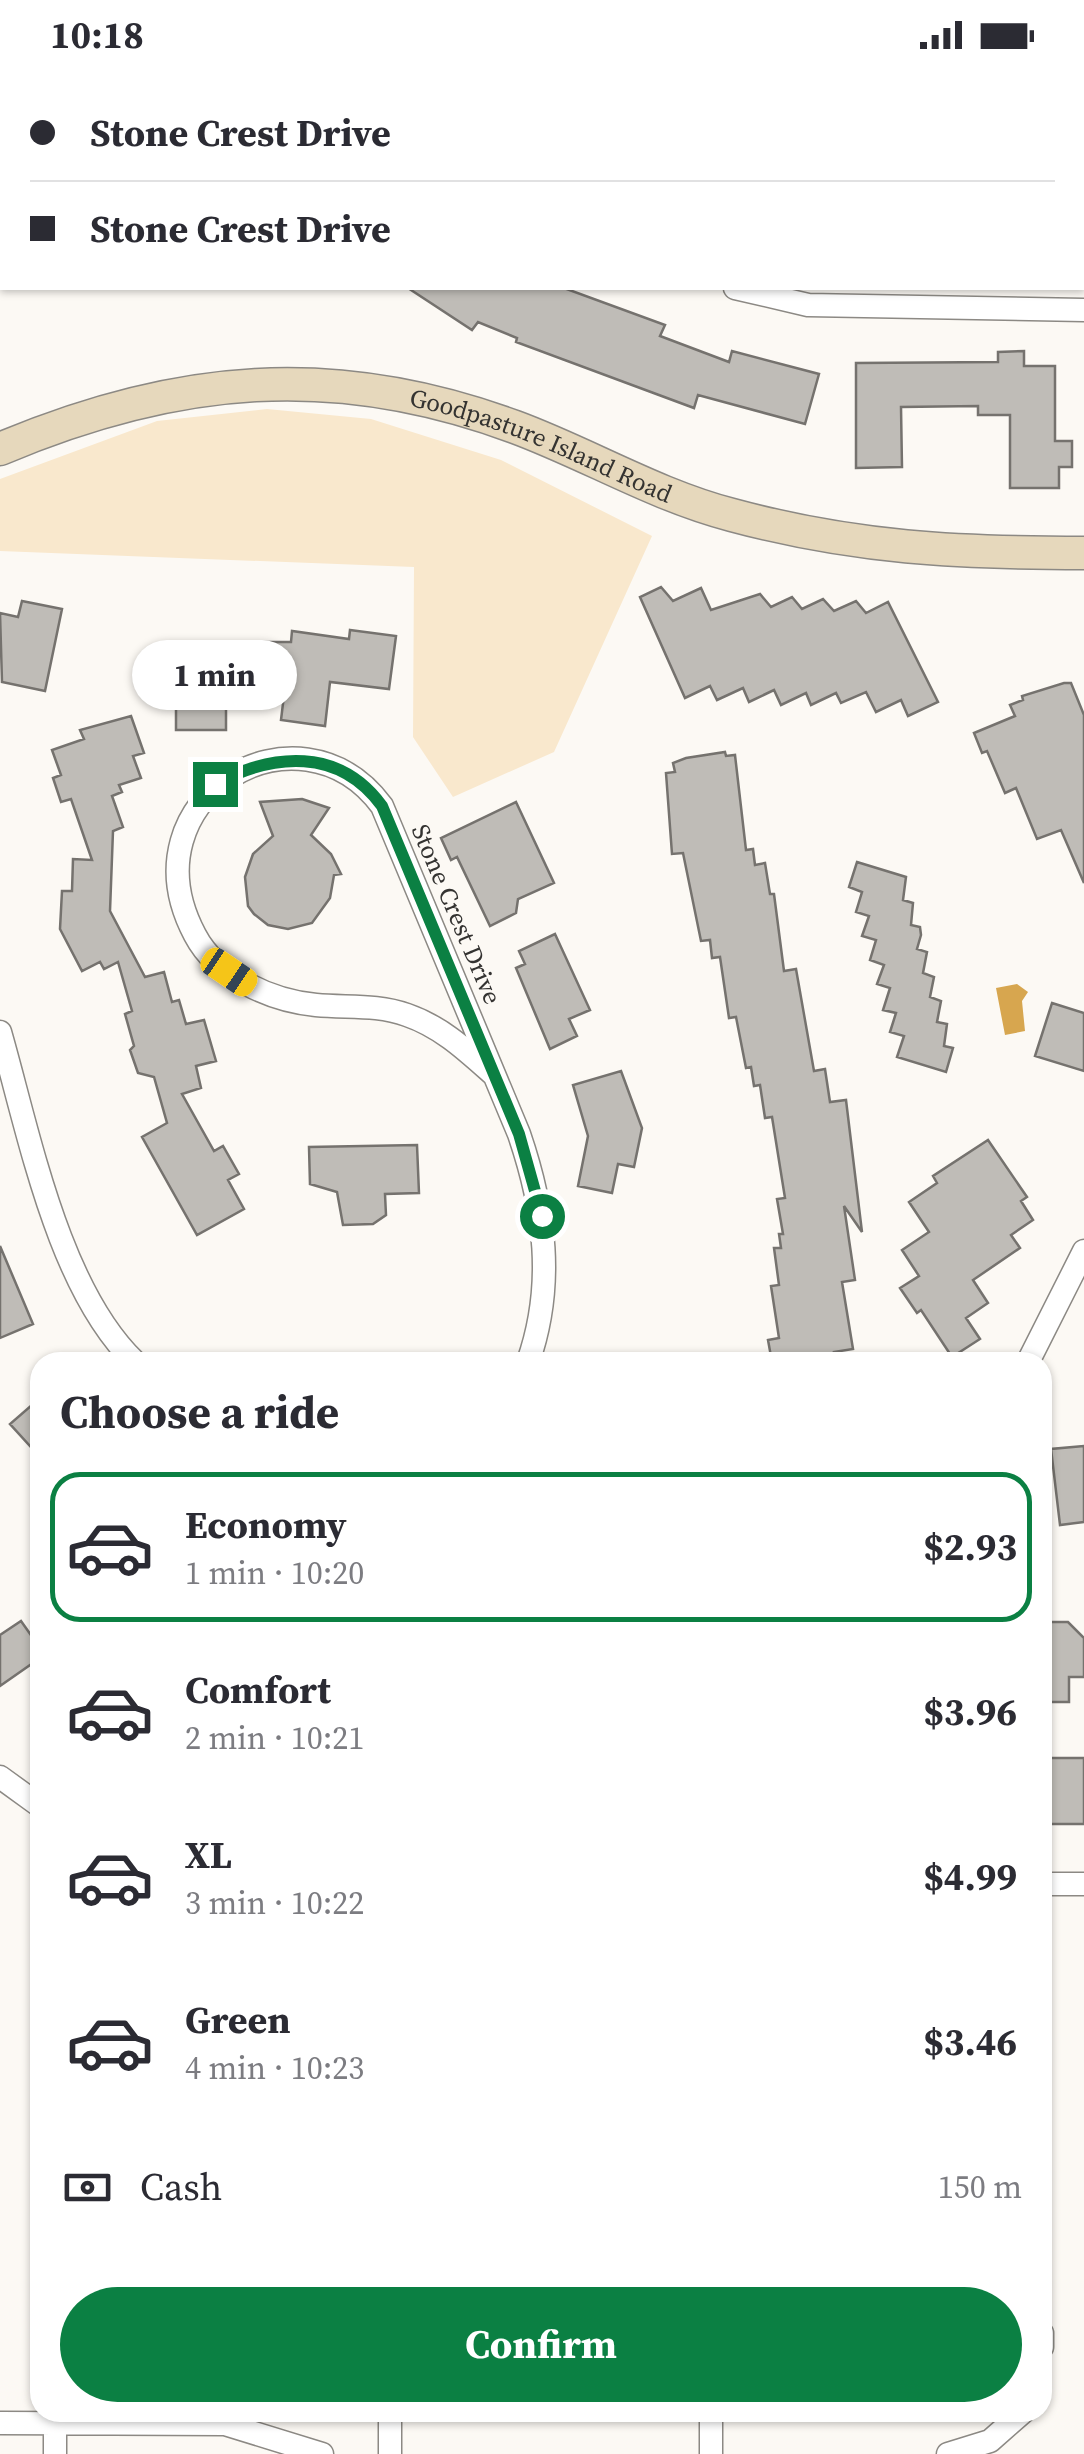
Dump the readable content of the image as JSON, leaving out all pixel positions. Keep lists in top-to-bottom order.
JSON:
{
  "streets": {
    "street": ["Goodpasture Island Road", "Stone Crest Drive"]
  },
  "page": {
    "status": "10:18",
    "banner": ["Stone Crest Drive", "Stone Crest Drive"],
    "bubble": "1 min",
    "heading": "Choose a ride",
    "list": [
      {
        "name": "Economy",
        "note": "1 min · 10:20",
        "value": "$2.93"
      },
      {
        "name": "Comfort",
        "note": "2 min · 10:21",
        "value": "$3.96"
      },
      {
        "name": "XL",
        "note": "3 min · 10:22",
        "value": "$4.99"
      },
      {
        "name": "Green",
        "note": "4 min · 10:23",
        "value": "$3.46"
      }
    ],
    "pay": ["Cash", "150 m"],
    "buttons": "Confirm"
  }
}
